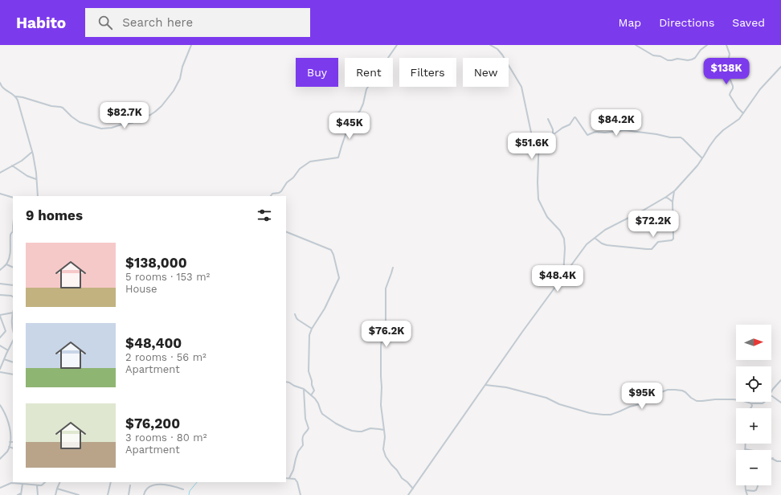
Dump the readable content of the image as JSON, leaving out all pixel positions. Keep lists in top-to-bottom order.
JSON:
{
  "north": "right",
  "page": {
    "header": "Habito",
    "search": "Search here",
    "nav": ["Map", "Directions", "Saved"],
    "price": [
      "$138K",
      "$82.7K",
      "$84.2K",
      "$45K",
      "$51.6K",
      "$72.2K",
      "$48.4K",
      "$76.2K",
      "$95K"
    ],
    "chip": [
      "Buy",
      "Rent",
      "Filters",
      "New"
    ],
    "heading": "9 homes",
    "list": [
      {
        "name": "$138,000",
        "note": "5 rooms · 153 m² · House"
      },
      {
        "name": "$48,400",
        "note": "2 rooms · 56 m² · Apartment"
      },
      {
        "name": "$76,200",
        "note": "3 rooms · 80 m² · Apartment"
      }
    ],
    "map_buttons": ["+", "−"]
  }
}
